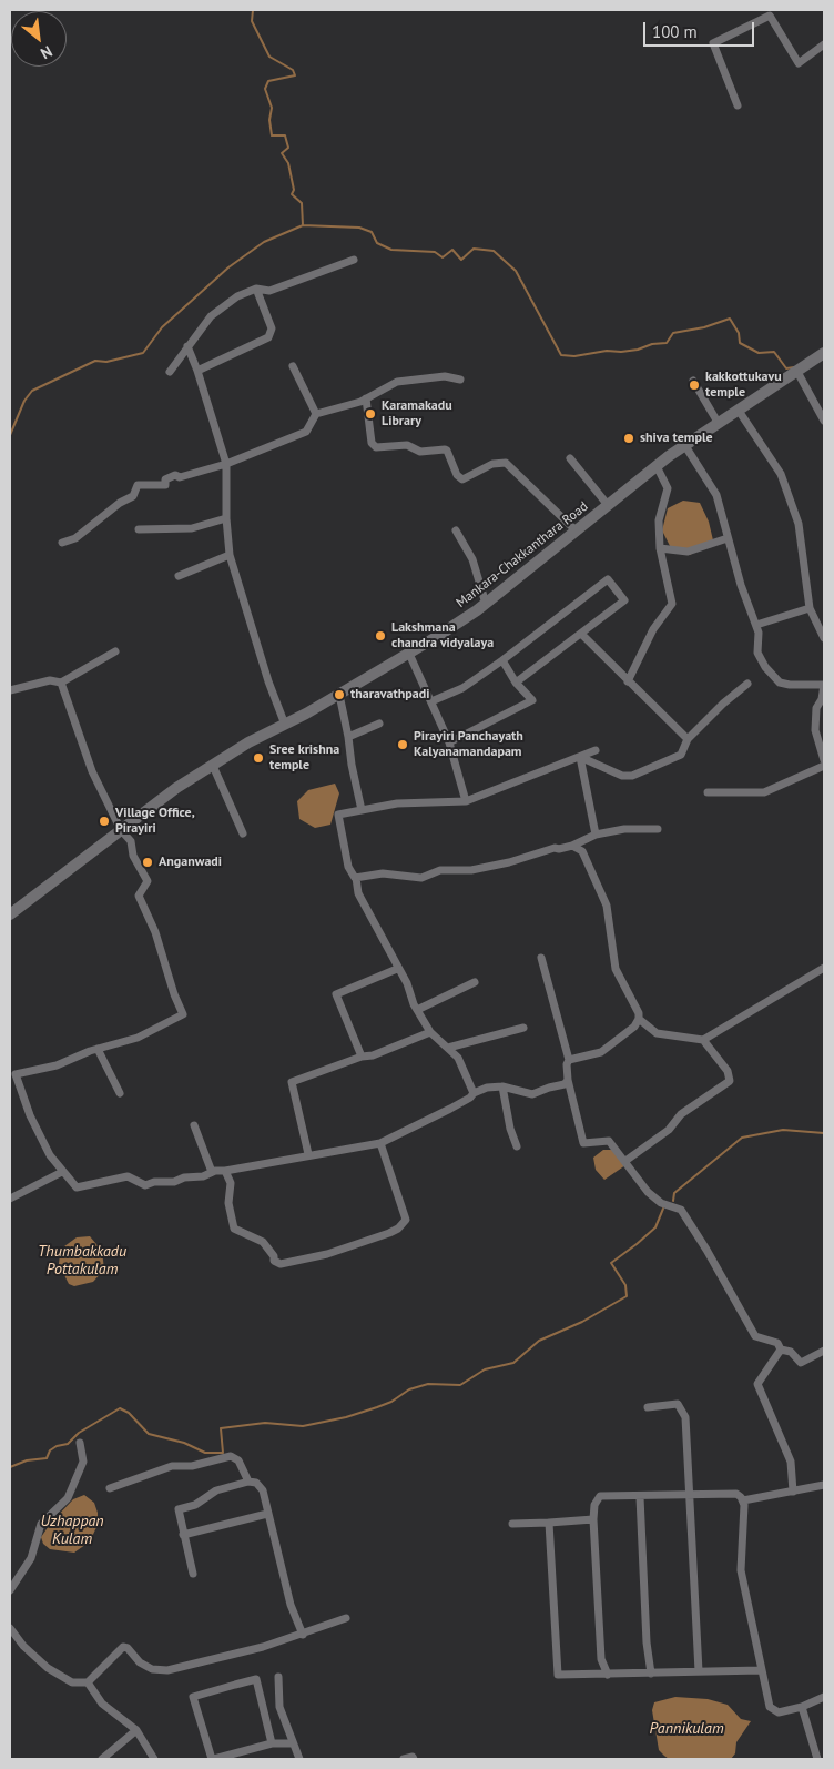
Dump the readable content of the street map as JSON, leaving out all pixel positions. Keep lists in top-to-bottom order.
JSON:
{
  "streets": {
    "main road": ["Mankara-Chakkanthara Road"]
  },
  "water": ["Thumbakkadu Pottakulam", "Uzhappan Kulam", "Pannikulam"],
  "places": [
    "kakkottukavu temple",
    "Karamakadu Library",
    "shiva temple",
    "Lakshmana chandra vidyalaya",
    "tharavathpadi",
    "Pirayiri Panchayath Kalyanamandapam",
    "Sree krishna temple",
    "Village Office, Pirayiri",
    "Anganwadi"
  ],
  "scale_bar": "100 m",
  "north": "bottom right"
}
